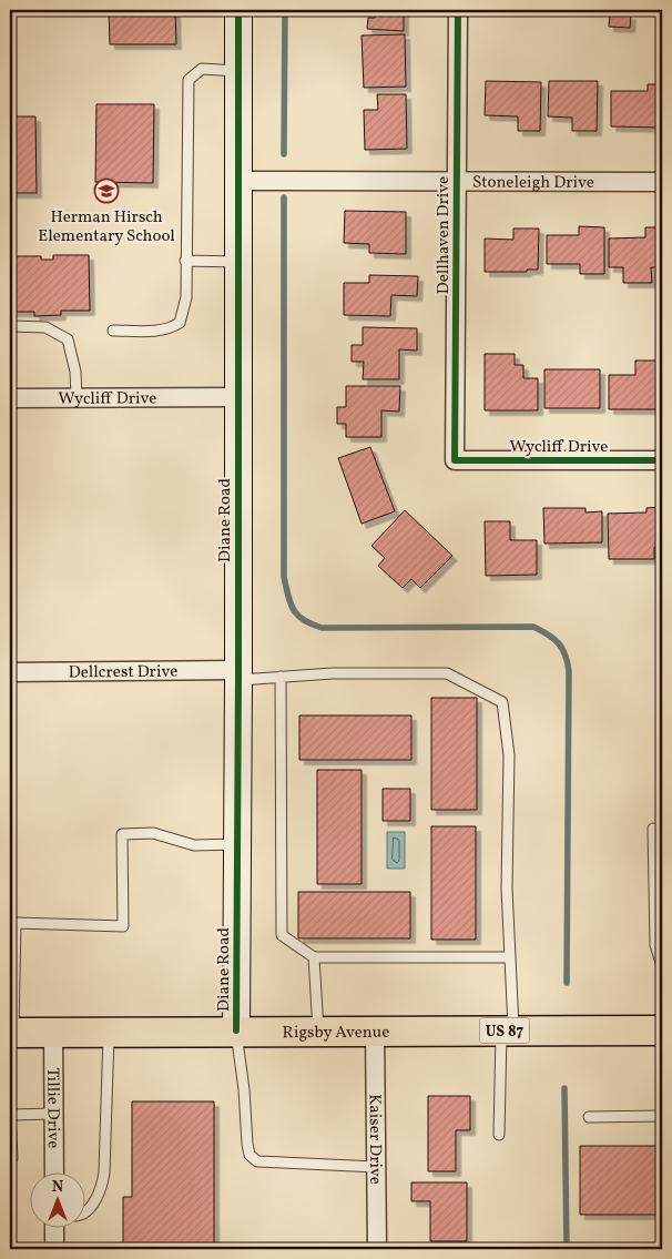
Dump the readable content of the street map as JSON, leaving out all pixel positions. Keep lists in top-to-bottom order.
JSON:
{
  "streets": {
    "main road": ["Rigsby Avenue", "US 87"],
    "street": [
      "Stoneleigh Drive",
      "Dellhaven Drive",
      "Wycliff Drive",
      "Diane Road",
      "Dellcrest Drive",
      "Tillie Drive",
      "Kaiser Drive"
    ]
  },
  "crossings": [
    ["Stoneleigh Drive", "Dellhaven Drive"],
    ["Stoneleigh Drive", "Diane Road"],
    ["Dellhaven Drive", "Wycliff Drive"],
    ["Wycliff Drive", "Diane Road"],
    ["Diane Road", "Dellcrest Drive"],
    ["Diane Road", "Rigsby Avenue"],
    ["Rigsby Avenue", "Tillie Drive"],
    ["Rigsby Avenue", "Kaiser Drive"]
  ],
  "places": {
    "school or university": ["Herman Hirsch Elementary School"]
  },
  "north": "top"
}
